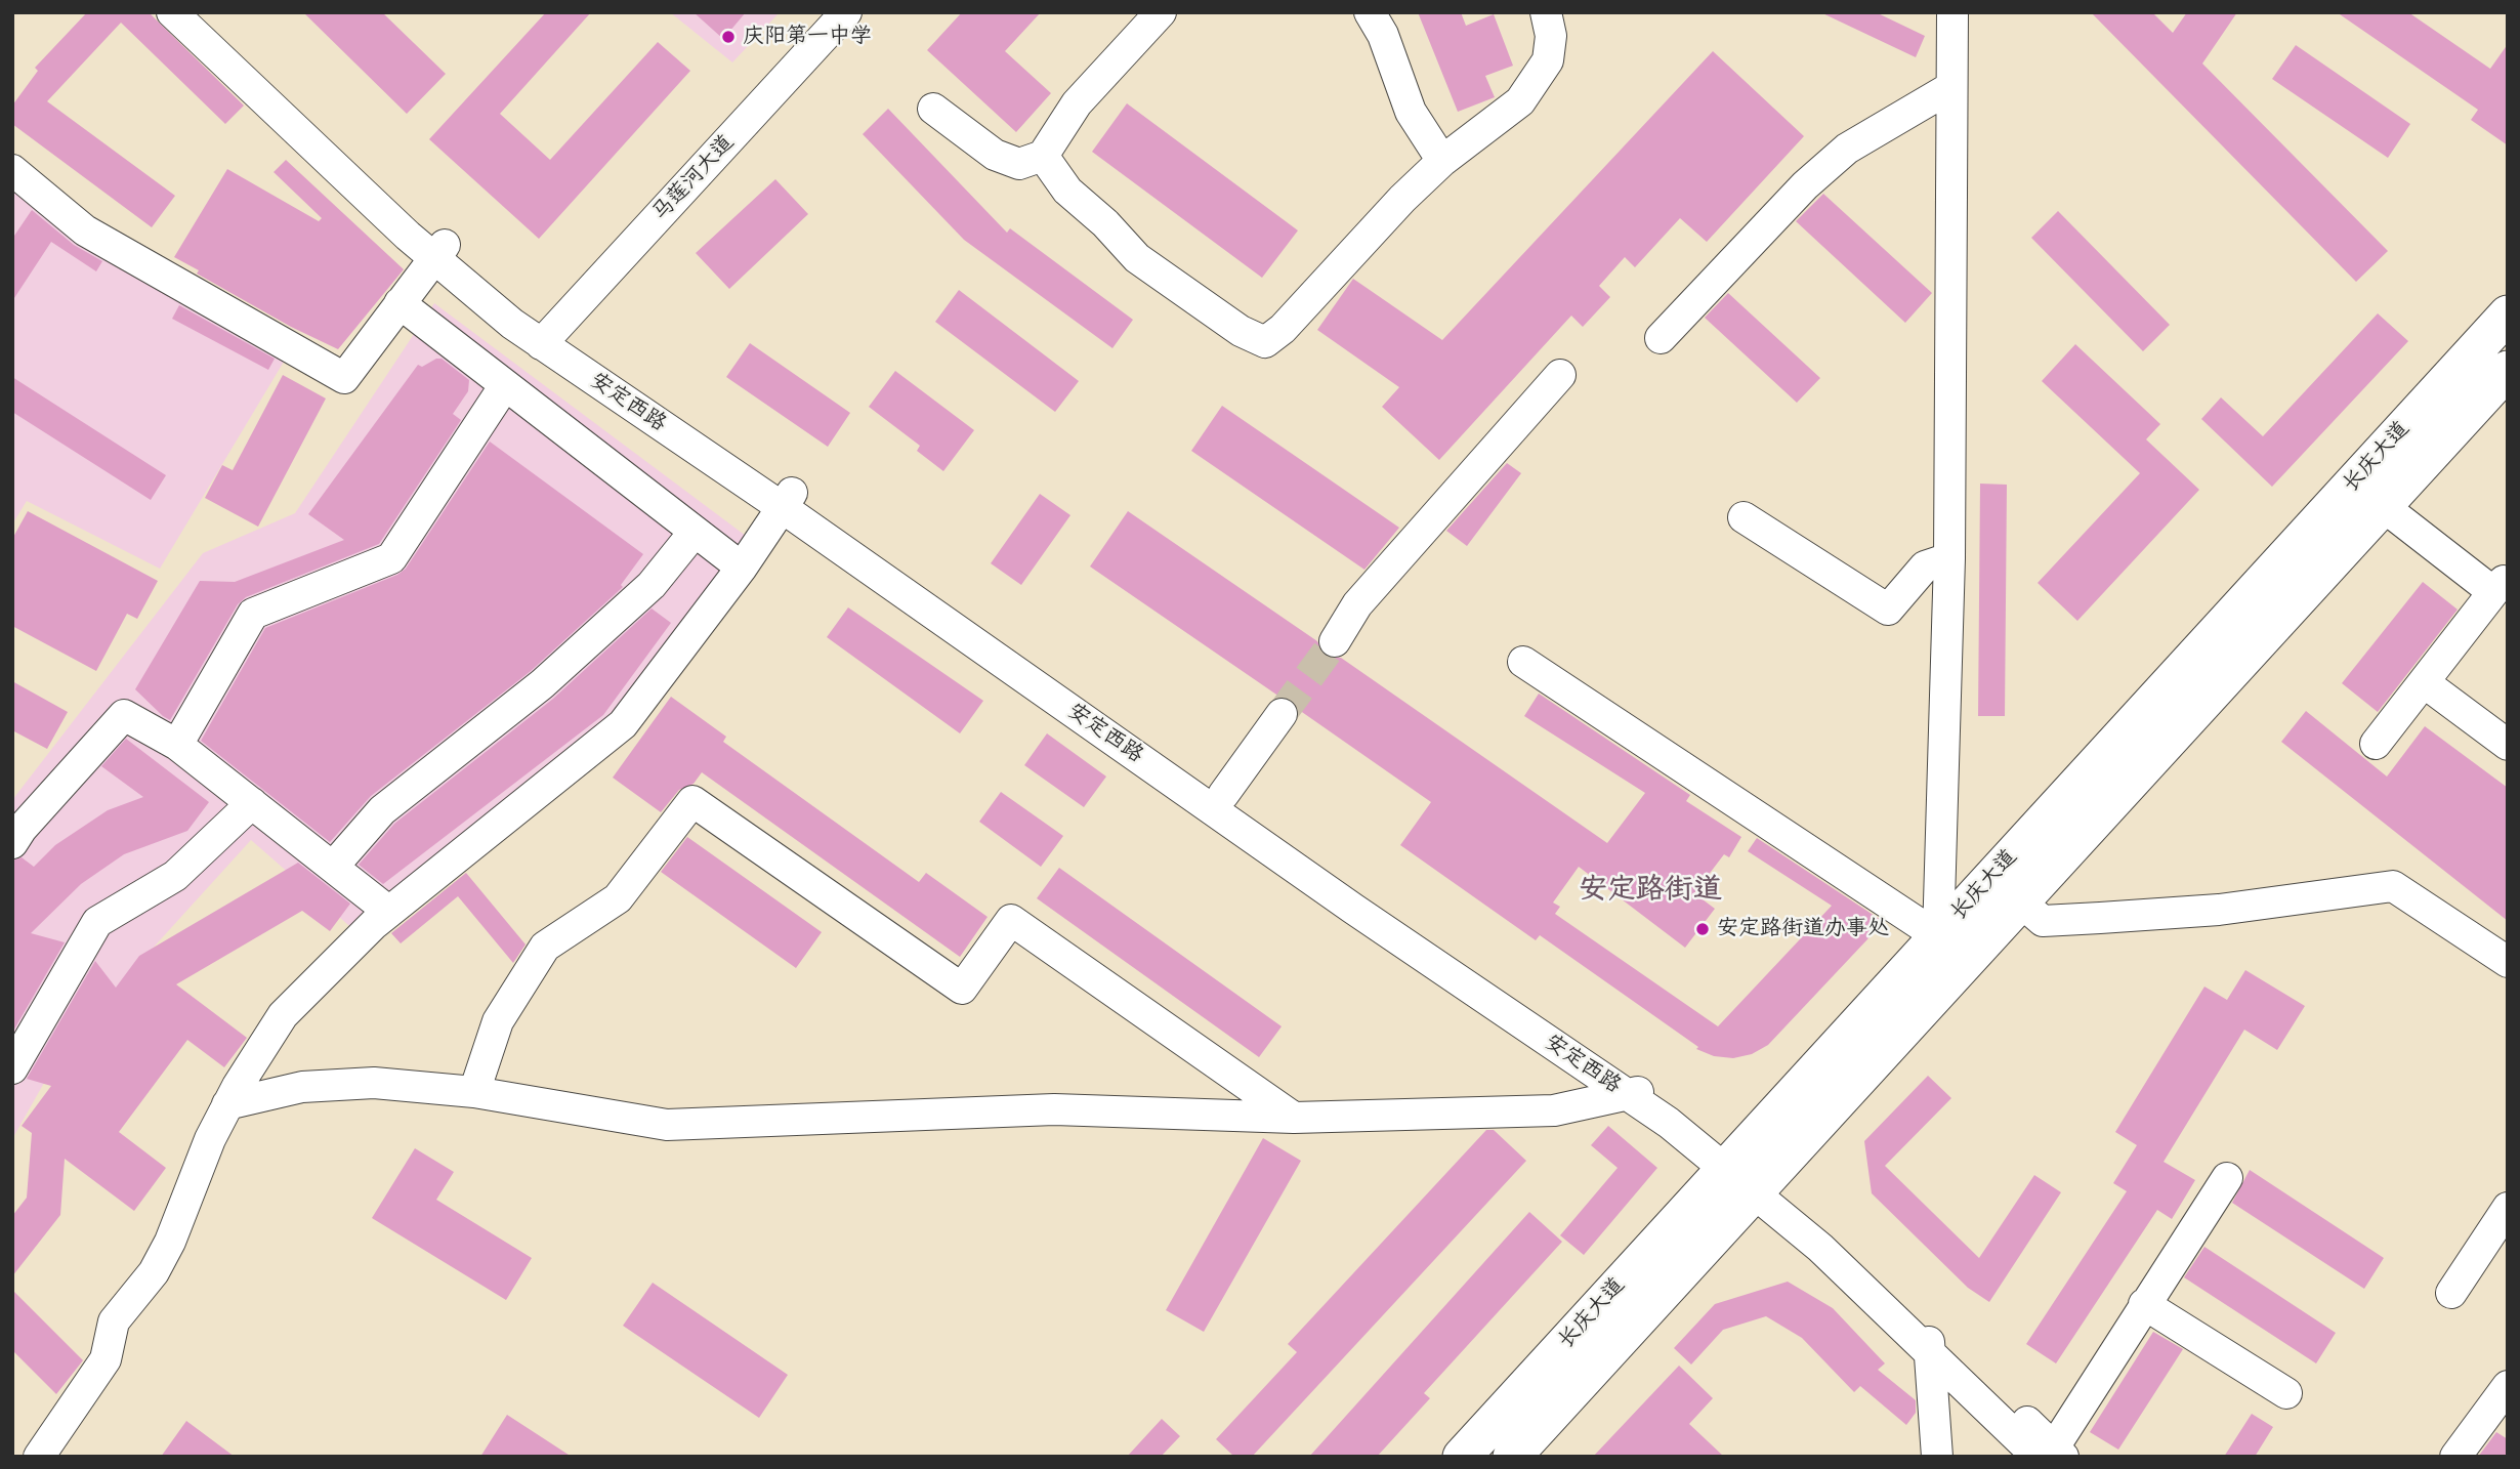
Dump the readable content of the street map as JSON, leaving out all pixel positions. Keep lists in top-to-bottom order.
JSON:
{
  "streets": {
    "main road": ["长庆大道"],
    "street": ["马莲河大道", "安定西路"]
  },
  "crossings": [
    ["马莲河大道", "安定西路"],
    ["安定西路", "长庆大道"]
  ],
  "districts": ["安定路街道"],
  "places": ["庆阳第一中学", "安定路街道办事处"]
}
